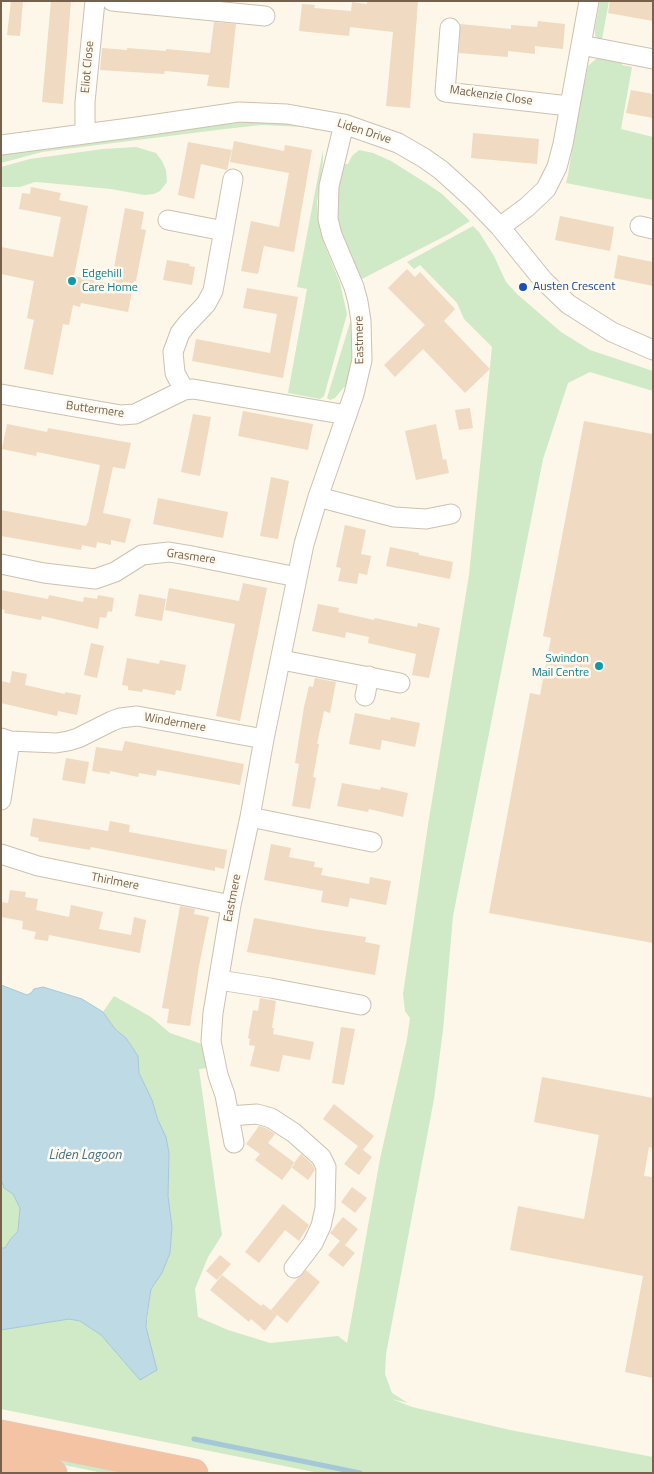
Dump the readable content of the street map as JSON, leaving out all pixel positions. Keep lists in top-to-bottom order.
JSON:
{
  "streets": {
    "street": [
      "Eliot Close",
      "Mackenzie Close",
      "Liden Drive",
      "Eastmere",
      "Buttermere",
      "Grasmere",
      "Windermere",
      "Thirlmere"
    ]
  },
  "crossings": [
    ["Eliot Close", "Liden Drive"],
    ["Liden Drive", "Eastmere"],
    ["Eastmere", "Buttermere"],
    ["Eastmere", "Grasmere"],
    ["Eastmere", "Windermere"],
    ["Eastmere", "Thirlmere"]
  ],
  "water": ["Liden Lagoon"],
  "places": ["Edgehill Care Home", "Austen Crescent", "Swindon Mail Centre"]
}
